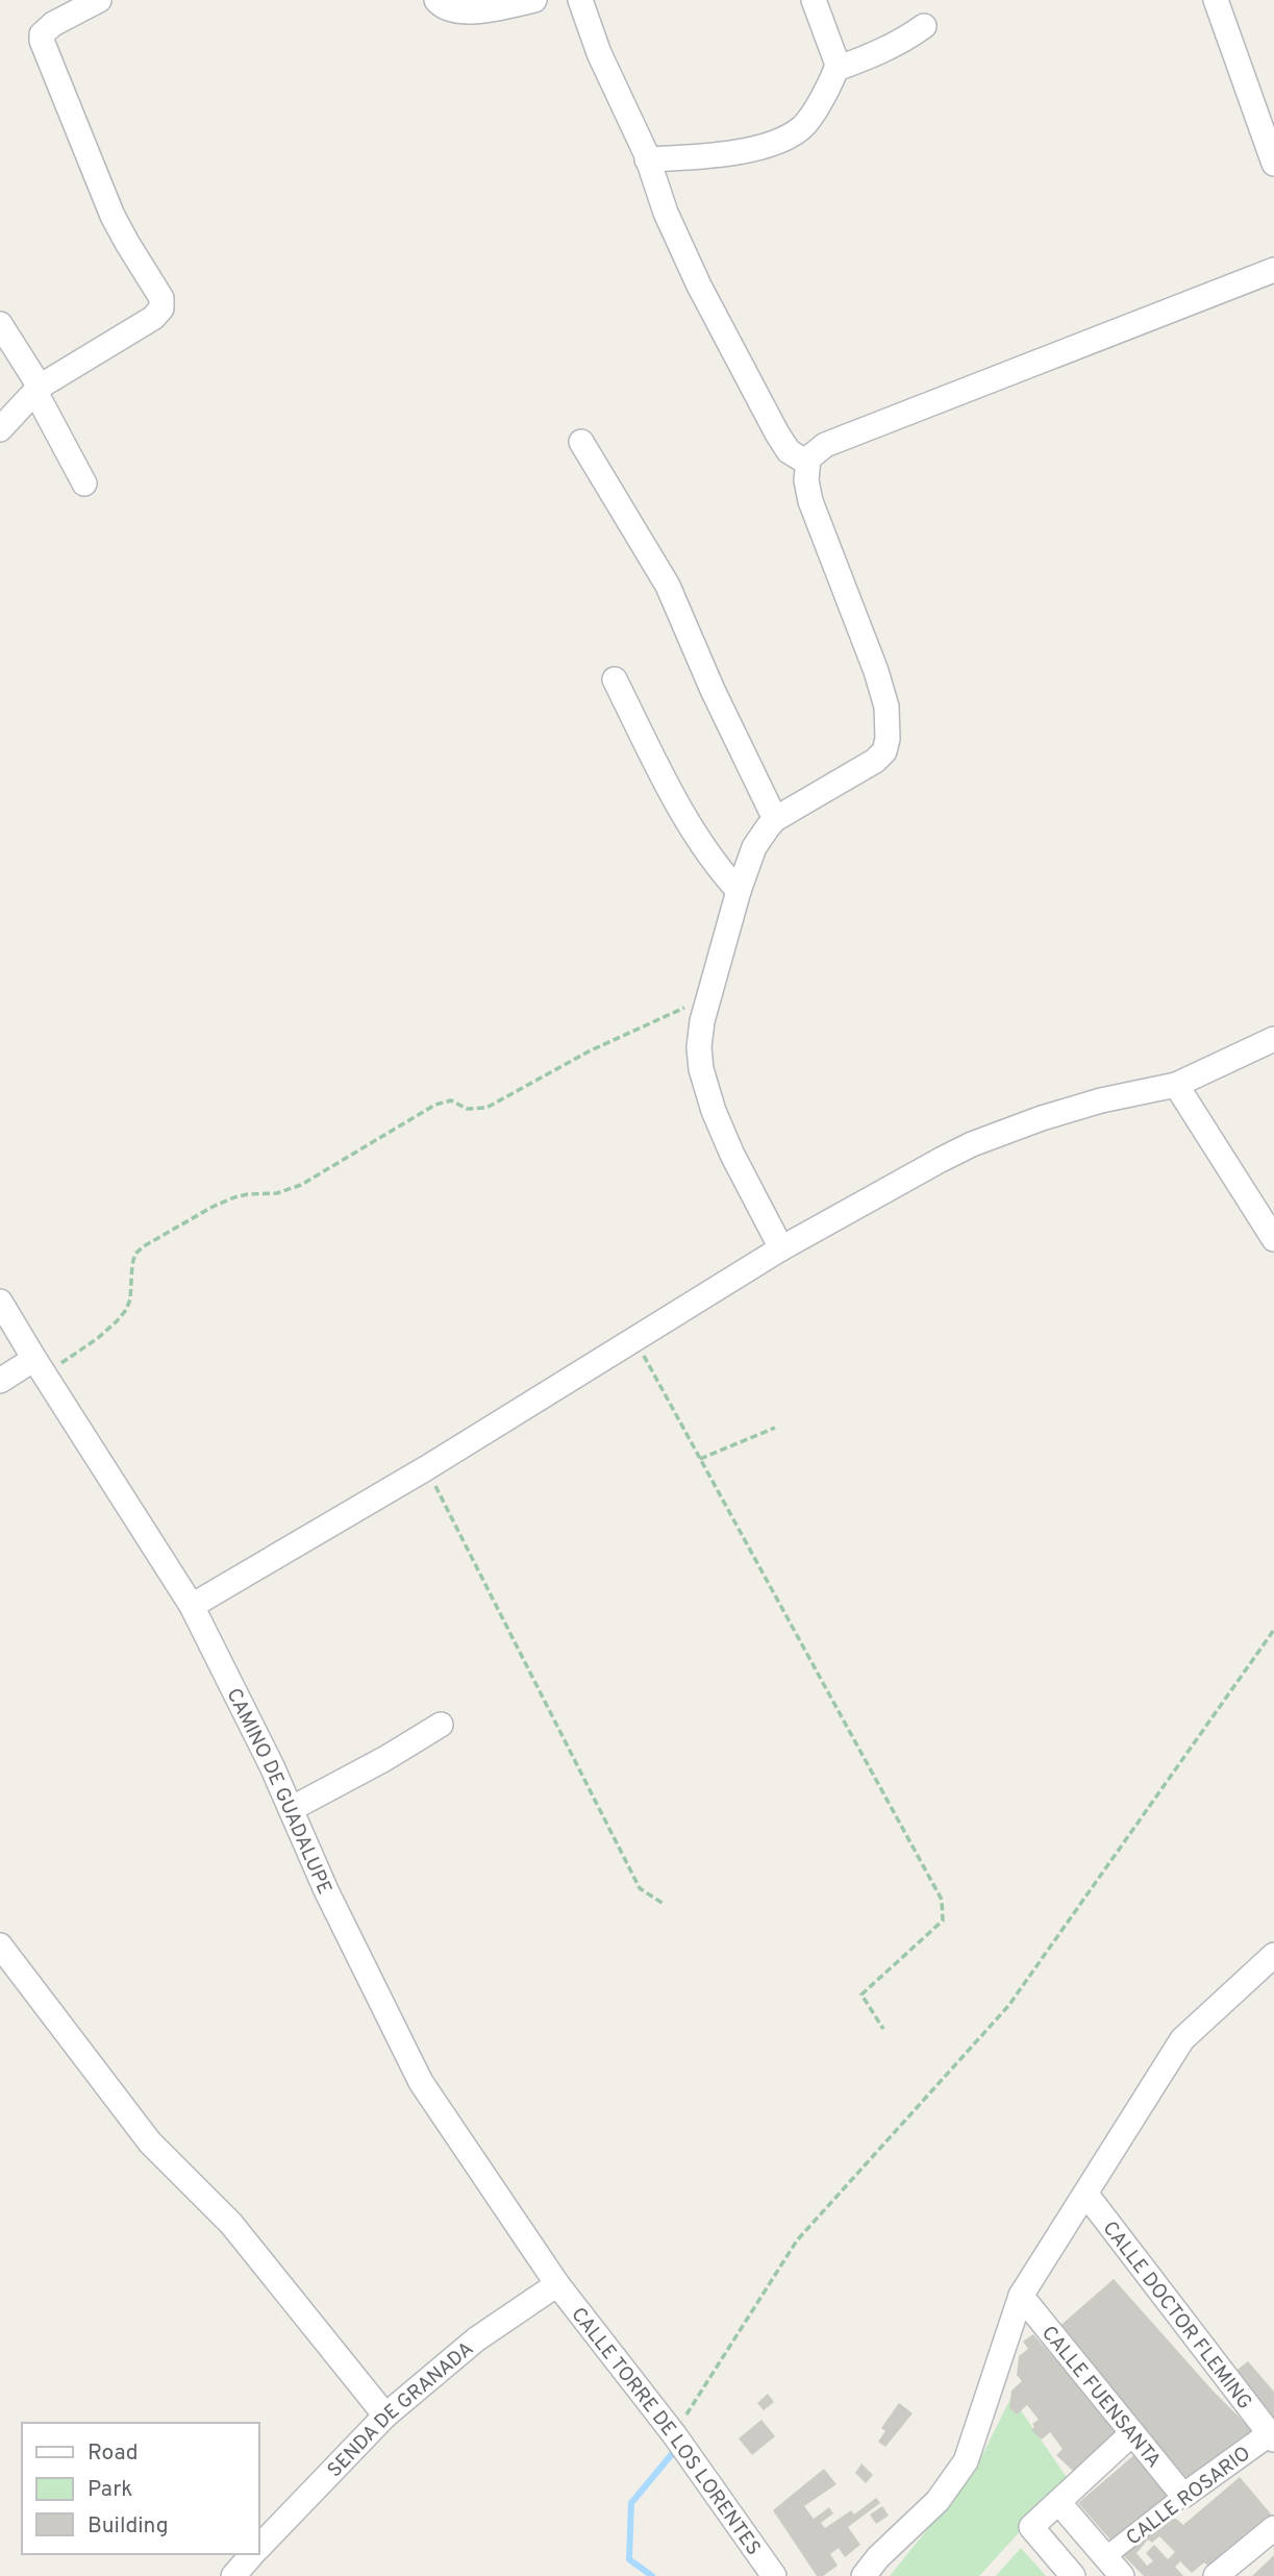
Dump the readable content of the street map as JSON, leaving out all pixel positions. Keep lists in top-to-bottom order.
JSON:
{
  "streets": {
    "street": [
      "CAMINO DE GUADALUPE",
      "CALLE DOCTOR FLEMING",
      "CALLE FUENSANTA",
      "SENDA DE GRANADA",
      "CALLE TORRE DE LOS LORENTES",
      "CALLE ROSARIO"
    ]
  },
  "crossings": [
    ["CAMINO DE GUADALUPE", "SENDA DE GRANADA"],
    ["CAMINO DE GUADALUPE", "CALLE TORRE DE LOS LORENTES"],
    ["CALLE DOCTOR FLEMING", "CALLE ROSARIO"],
    ["CALLE FUENSANTA", "CALLE ROSARIO"],
    ["SENDA DE GRANADA", "CALLE TORRE DE LOS LORENTES"]
  ],
  "legend": ["Road", "Park", "Building"]
}
